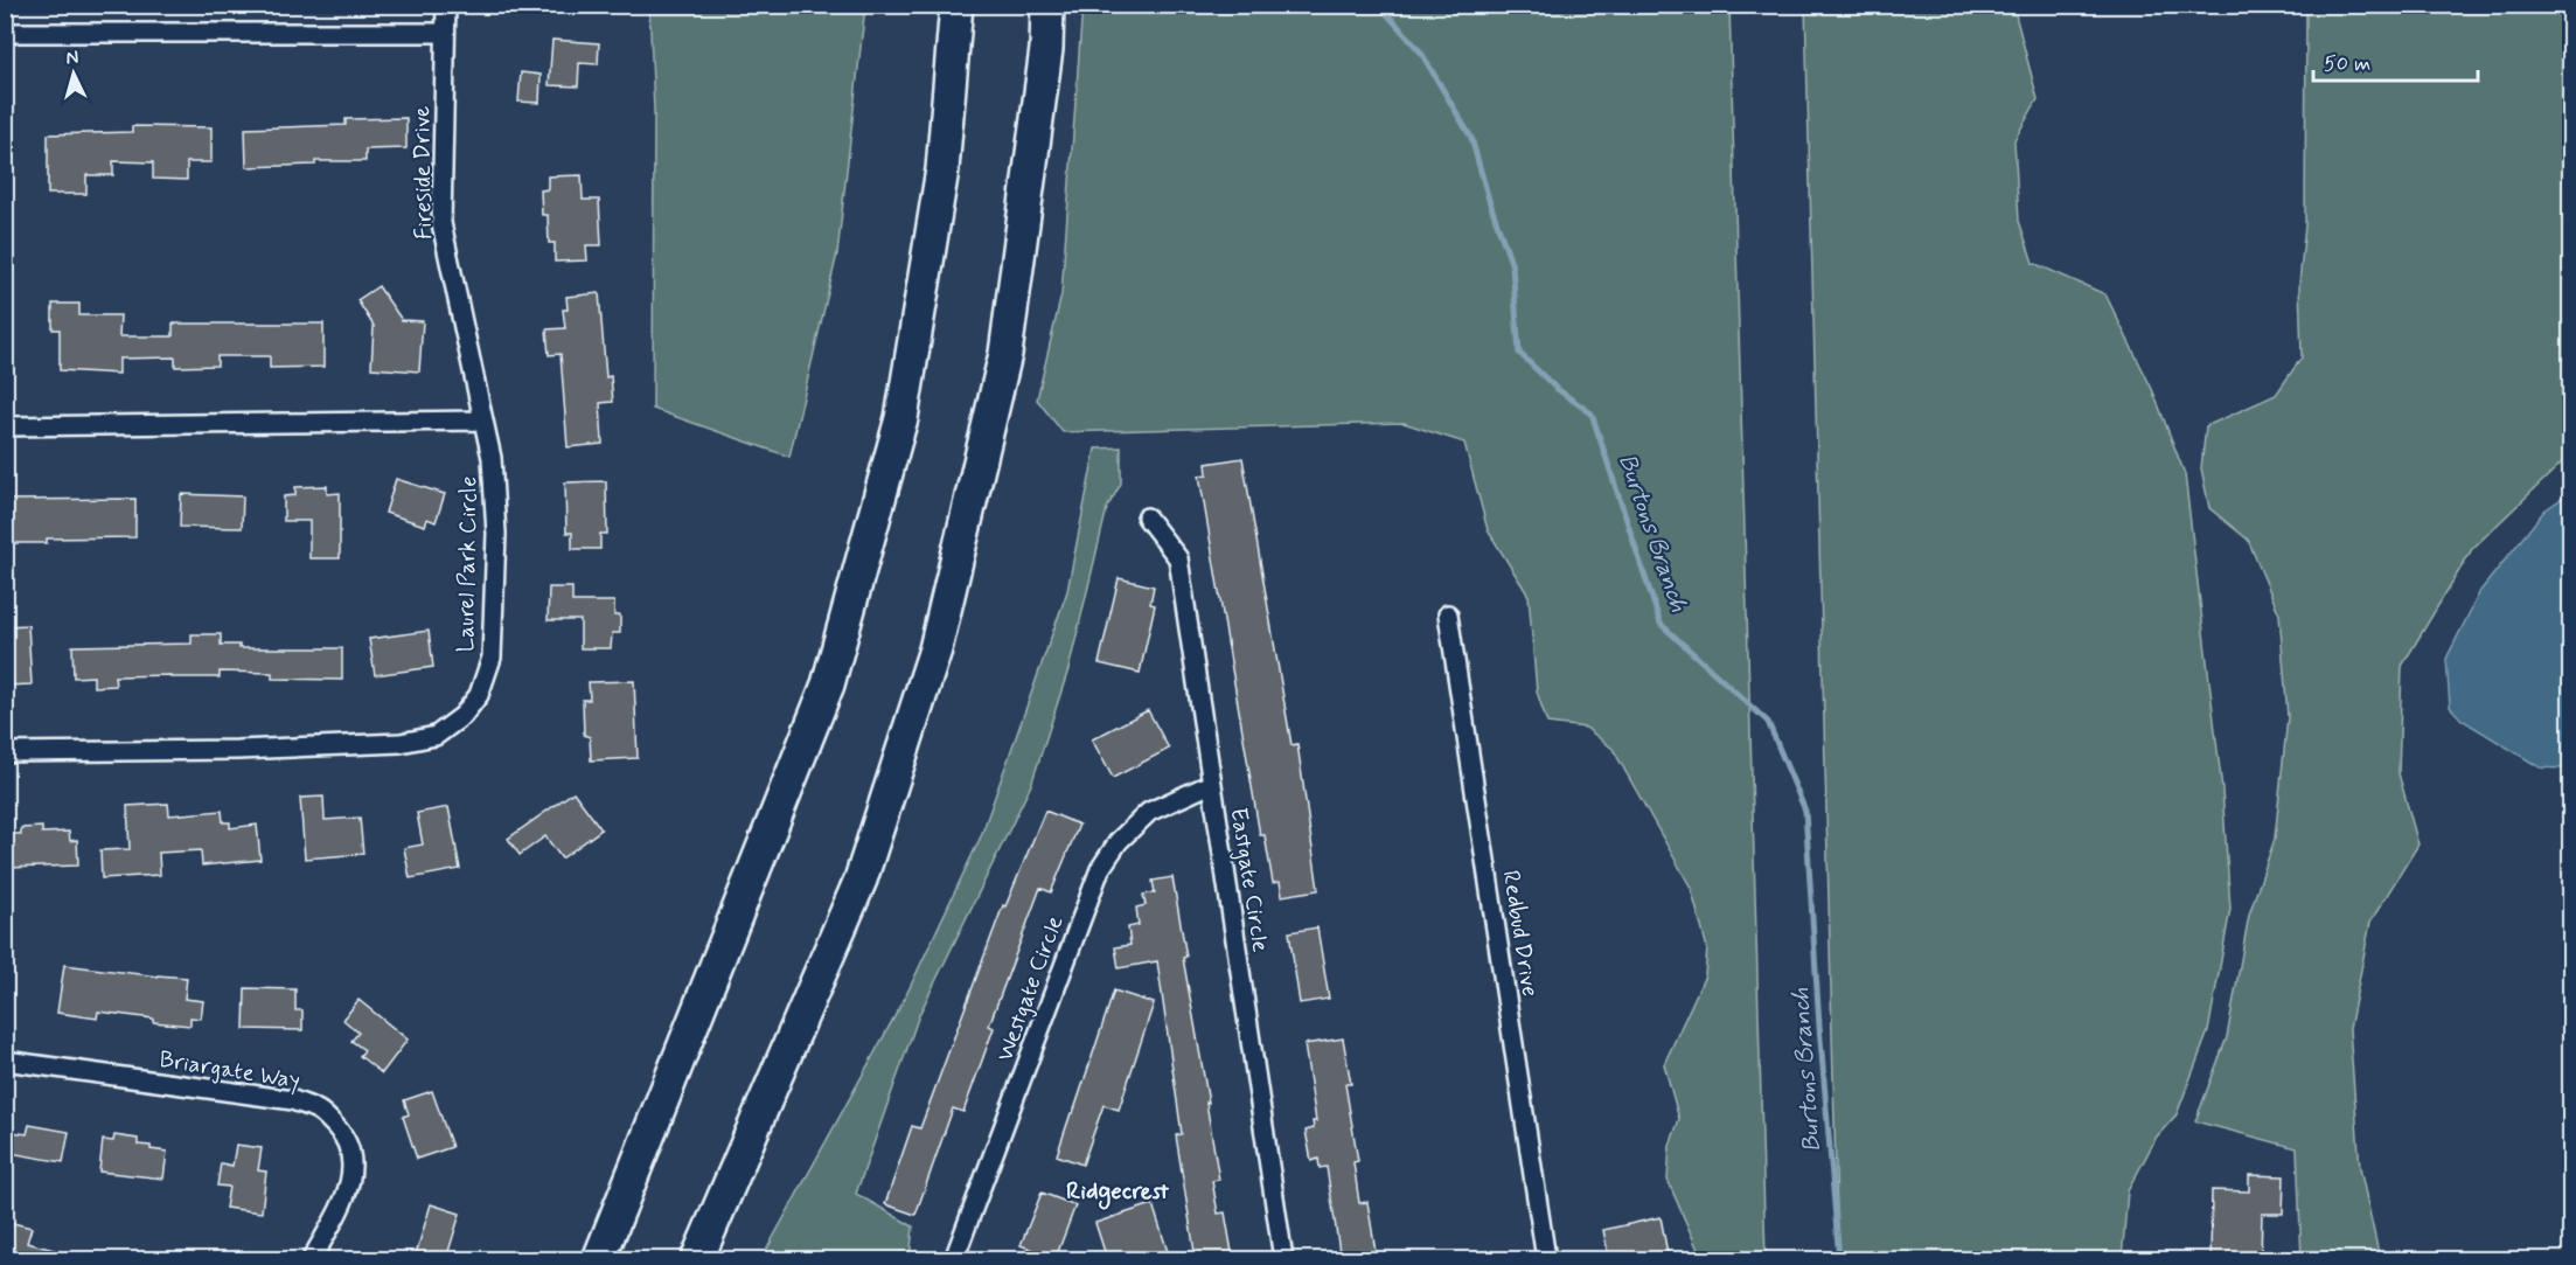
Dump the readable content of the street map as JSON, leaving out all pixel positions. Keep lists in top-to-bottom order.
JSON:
{
  "streets": {
    "street": [
      "Fireside Drive",
      "Laurel Park Circle",
      "Eastgate Circle",
      "Redbud Drive",
      "Westgate Circle",
      "Briargate Way"
    ]
  },
  "crossings": [
    ["Fireside Drive", "Laurel Park Circle"],
    ["Eastgate Circle", "Westgate Circle"]
  ],
  "districts": ["Ridgecrest"],
  "water": ["Burtons Branch"],
  "scale_bar": "50 m",
  "north": "top"
}
